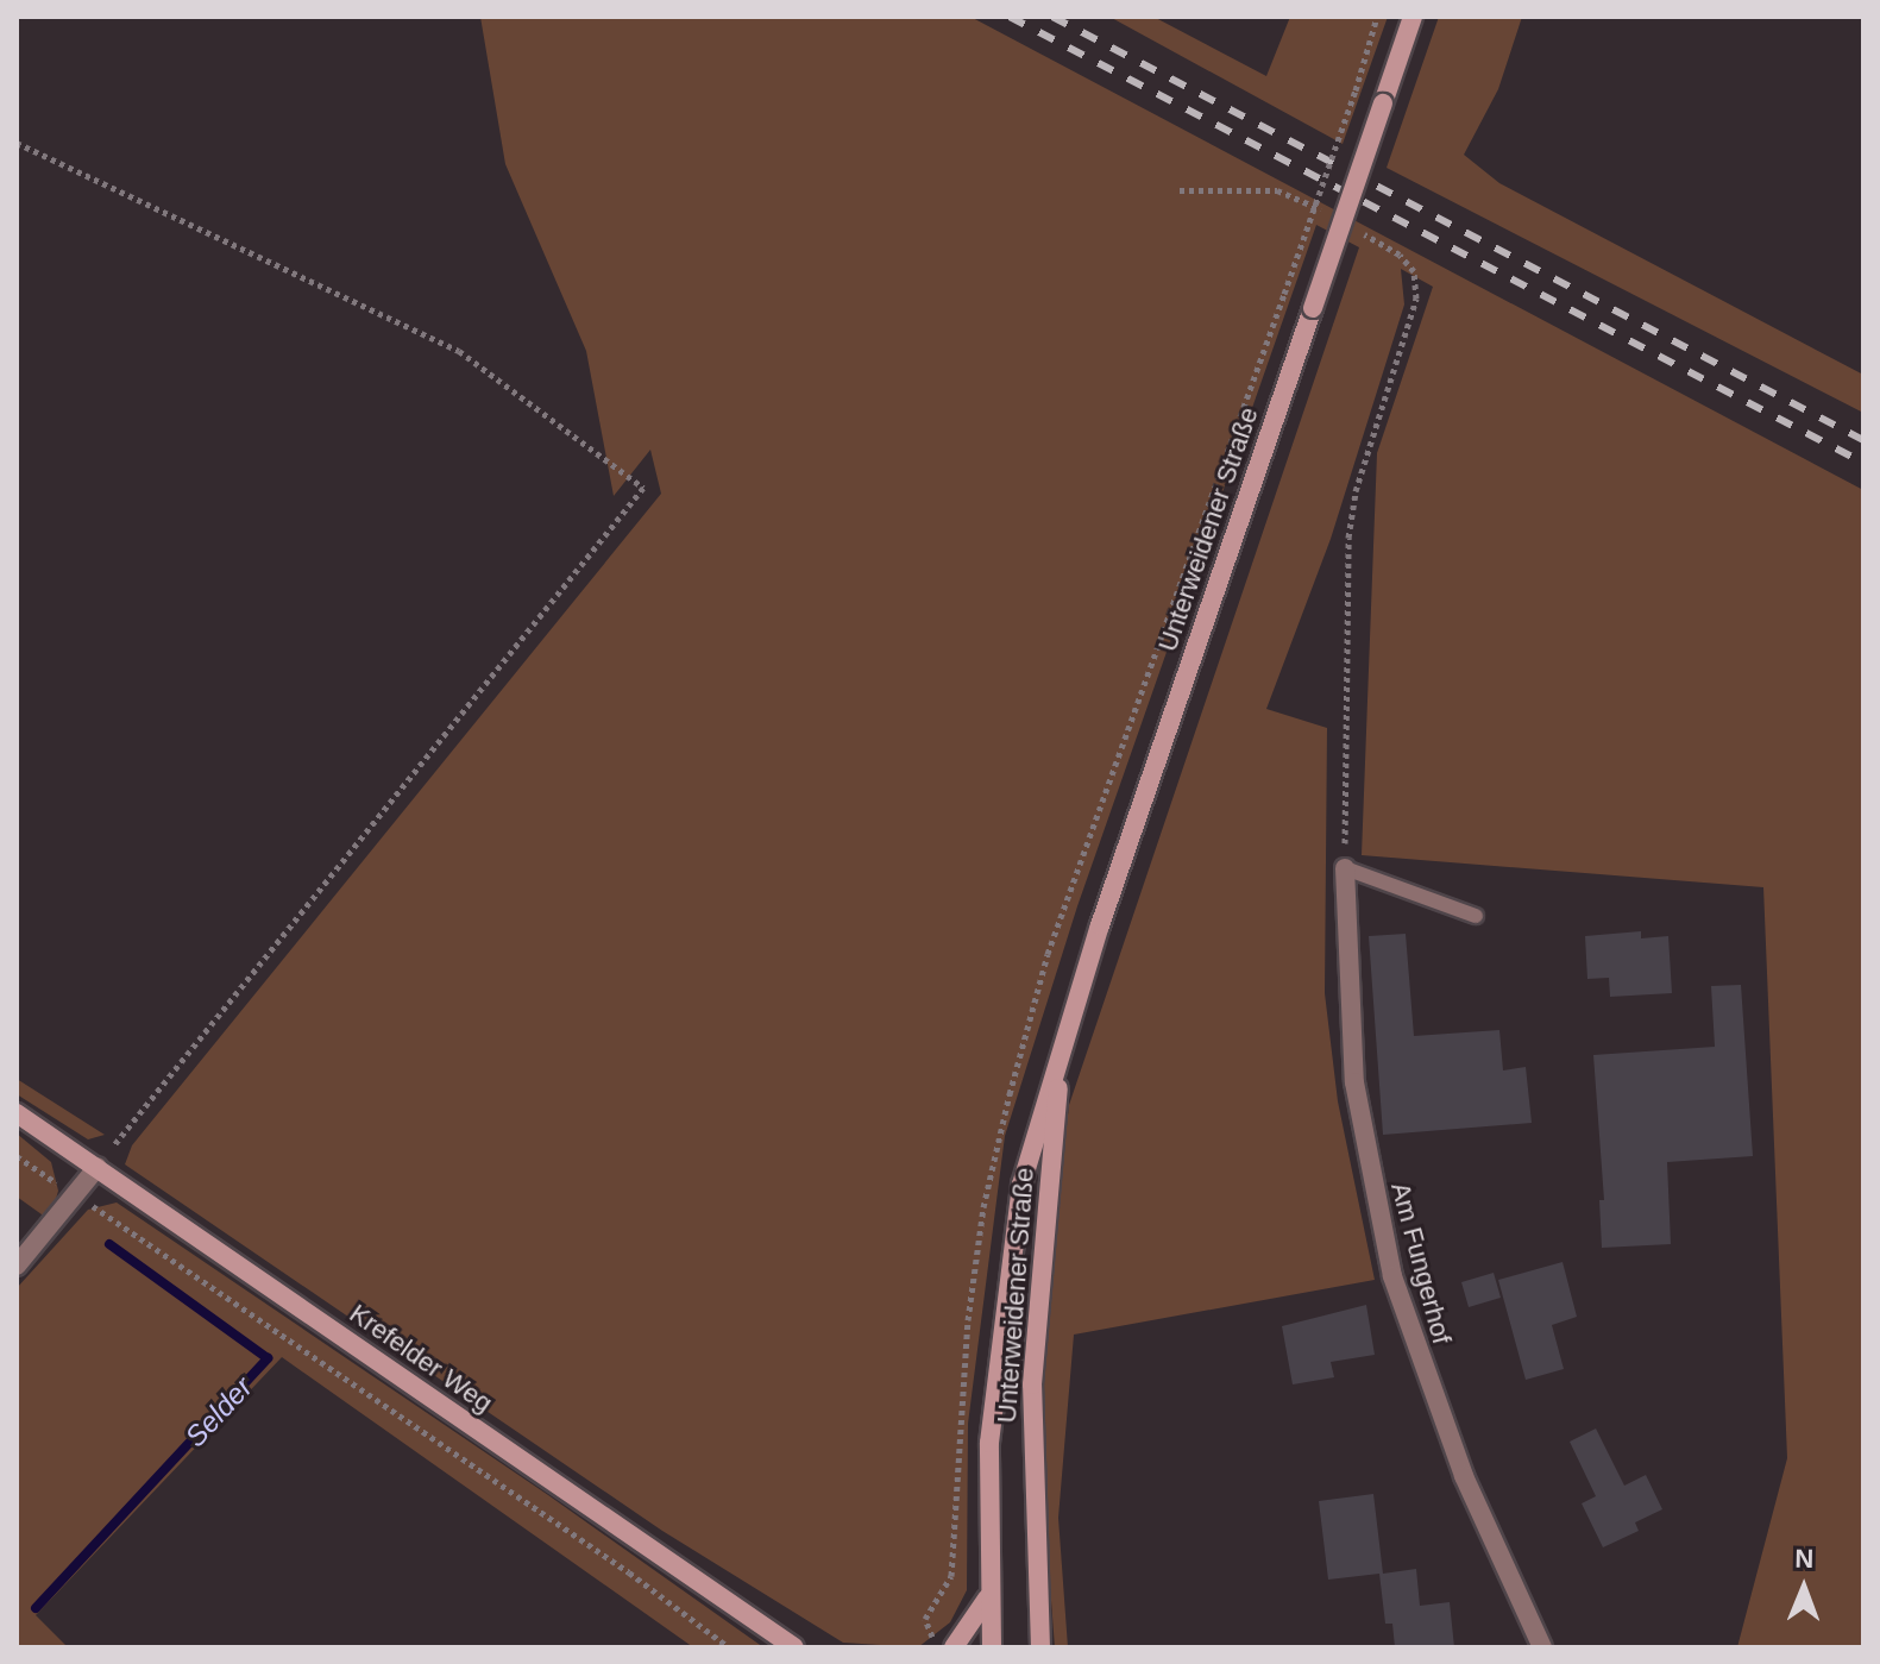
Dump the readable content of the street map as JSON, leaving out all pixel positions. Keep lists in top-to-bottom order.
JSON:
{
  "streets": {
    "street": ["Unterweidener Straße", "Am Fungerhof", "Krefelder Weg"]
  },
  "water": ["Selder"],
  "north": "top"
}
